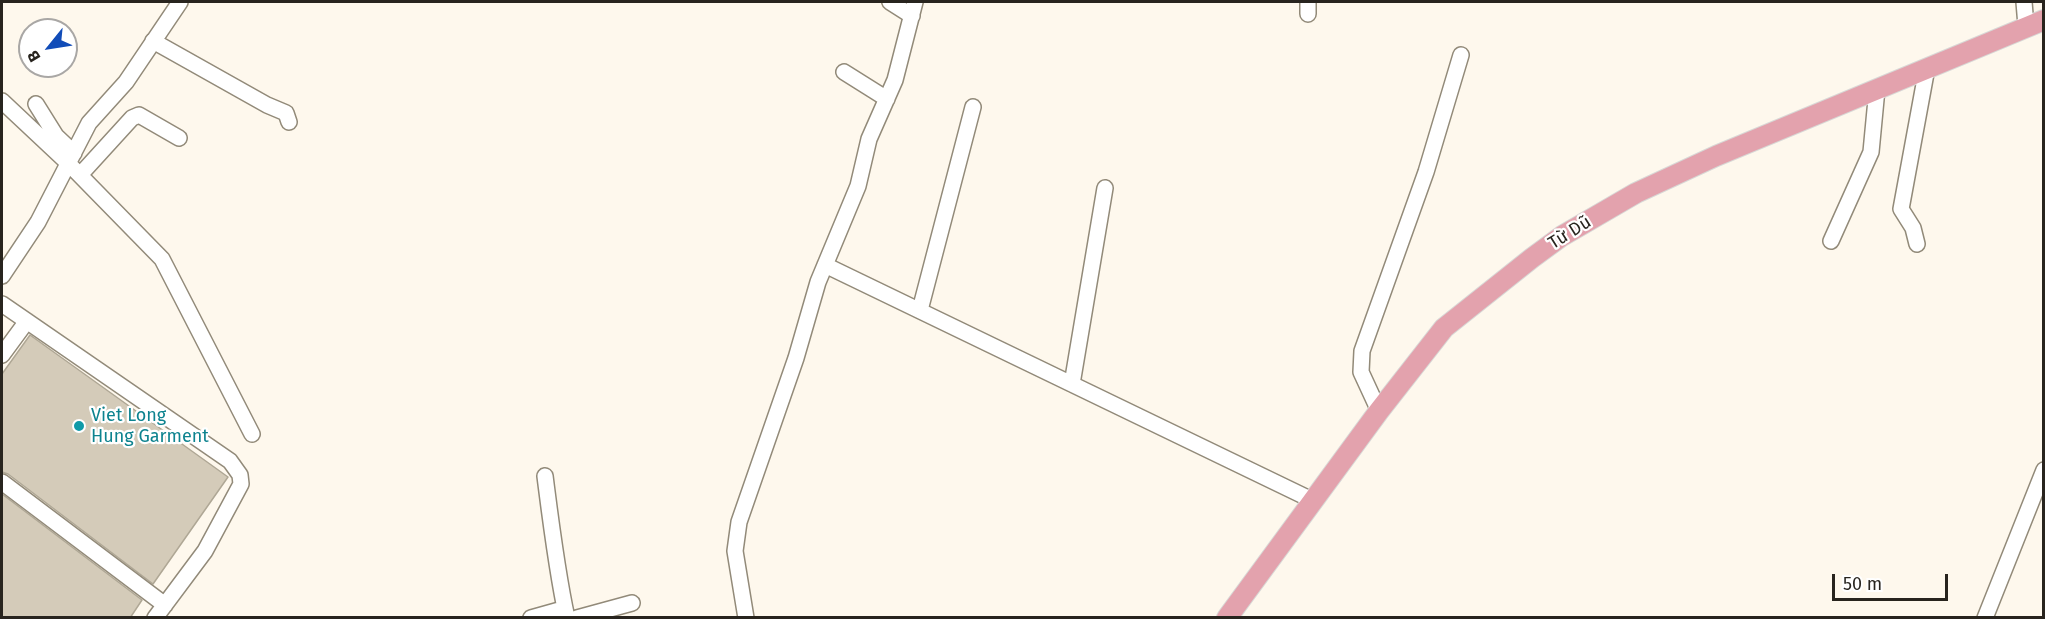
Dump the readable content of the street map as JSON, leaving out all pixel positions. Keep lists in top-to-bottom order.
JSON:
{
  "streets": {
    "main road": ["Từ Dũ"]
  },
  "places": ["Viet Long Hung Garment"],
  "scale_bar": "50 m",
  "north": "bottom left"
}
